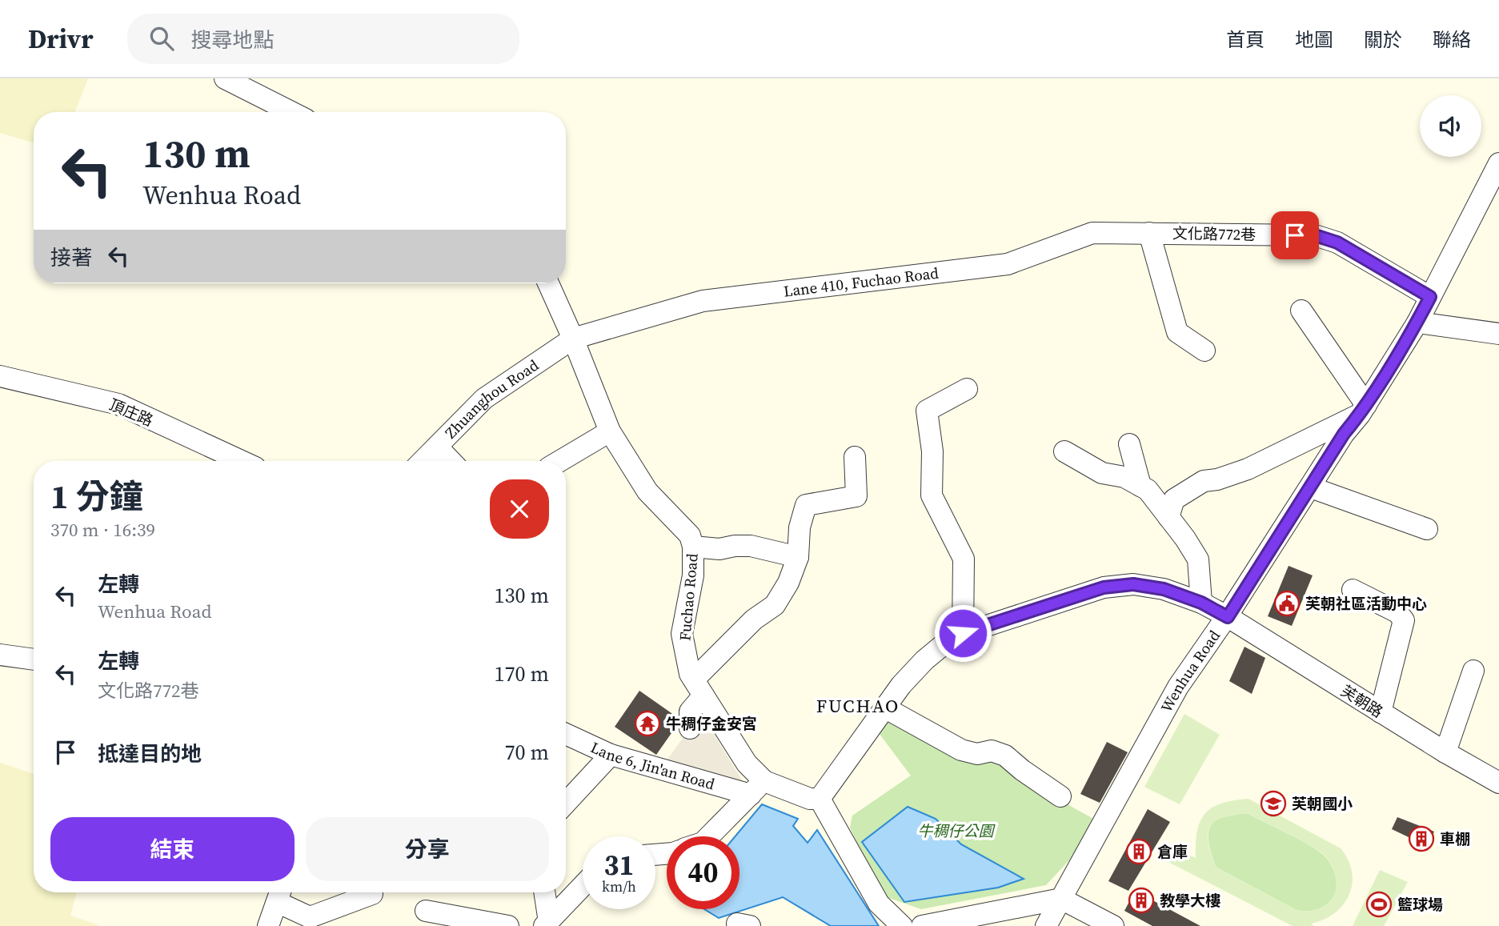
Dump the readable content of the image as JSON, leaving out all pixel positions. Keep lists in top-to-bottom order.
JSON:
{
  "streets": {
    "street": [
      "文化路772巷",
      "Lane 410, Fuchao Road",
      "Zhuanghou Road",
      "頂庄路",
      "Fuchao Road",
      "Wenhua Road",
      "芙朝路",
      "Lane 6, Jin'an Road"
    ]
  },
  "crossings": [
    ["文化路772巷", "Lane 410, Fuchao Road"],
    ["文化路772巷", "Wenhua Road"],
    ["Lane 410, Fuchao Road", "Zhuanghou Road"],
    ["Lane 410, Fuchao Road", "Fuchao Road"],
    ["Zhuanghou Road", "Fuchao Road"],
    ["Fuchao Road", "Lane 6, Jin'an Road"],
    ["Wenhua Road", "芙朝路"]
  ],
  "districts": ["FUCHAO"],
  "parks": ["牛稠仔公園"],
  "places": {
    "public building": ["芙朝社區活動中心"],
    "temple": ["牛稠仔金安宮"],
    "school or university": ["芙朝國小"],
    "building": ["車棚", "倉庫", "教學大樓"],
    "sports": ["籃球場"]
  },
  "page": {
    "header": "Drivr",
    "search": "搜尋地點",
    "nav": [
      "首頁",
      "地圖",
      "關於",
      "聯絡"
    ],
    "turn": ["130 m", "Wenhua Road"],
    "then": "接著",
    "heading": ["1 分鐘", "370 m · 16:39"],
    "list": [
      {
        "name": "左轉",
        "note": "Wenhua Road",
        "value": "130 m"
      },
      {
        "name": "左轉",
        "note": "文化路772巷",
        "value": "170 m"
      },
      {
        "name": "抵達目的地",
        "value": "70 m"
      }
    ],
    "buttons": ["結束", "分享"],
    "speed": "31 km/h",
    "limit": "40"
  }
}
